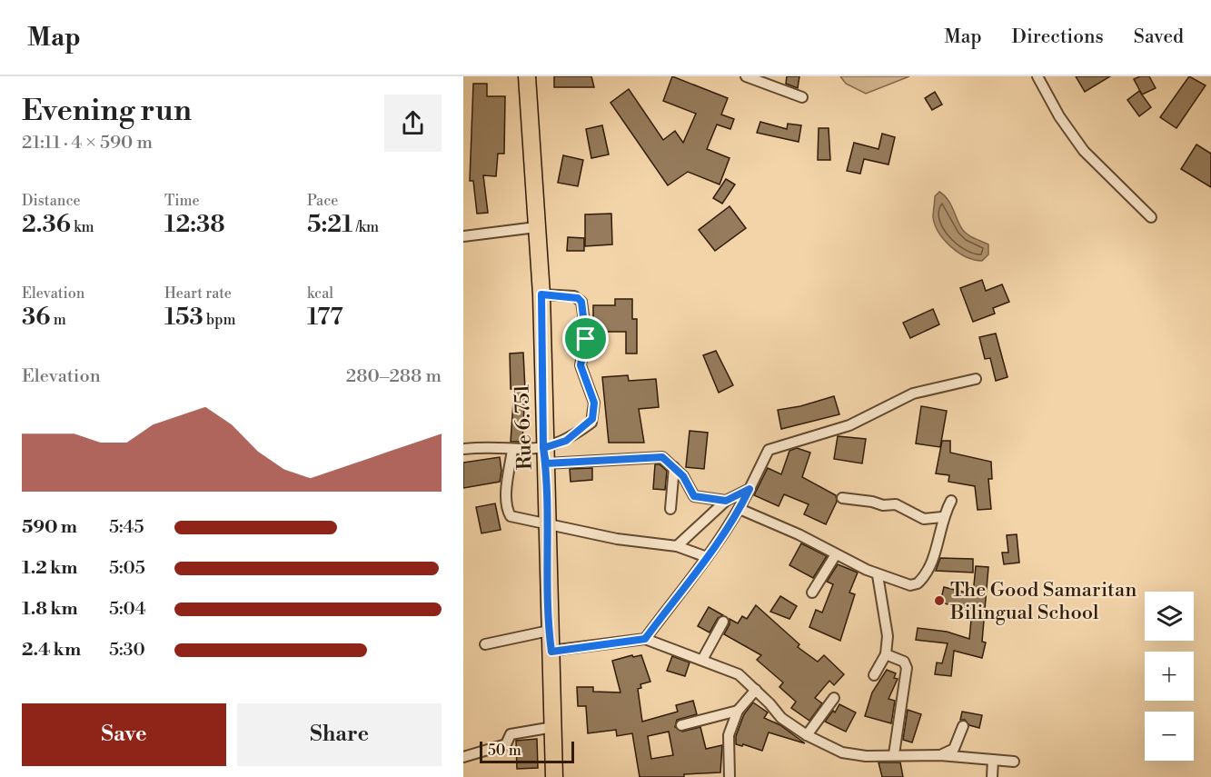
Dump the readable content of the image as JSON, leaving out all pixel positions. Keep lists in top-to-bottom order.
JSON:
{
  "streets": {
    "main road": ["Rue 6.751"]
  },
  "places": ["The Good Samaritan Bilingual School"],
  "scale_bar": "50 m",
  "page": {
    "header": "Map",
    "nav": ["Map", "Directions", "Saved"],
    "heading": ["Evening run", "21:11 · 4 × 590 m"],
    "stats": [
      ["Distance", "2.36 km"],
      ["Time", "12:38"],
      ["Pace", "5:21 /km"],
      ["Elevation", "36 m"],
      ["Heart rate", "153 bpm"],
      ["kcal", "177"]
    ],
    "chart": ["Elevation", "280–288 m"],
    "list": [
      {
        "name": "590 m",
        "note": "5:45"
      },
      {
        "name": "1.2 km",
        "note": "5:05"
      },
      {
        "name": "1.8 km",
        "note": "5:04"
      },
      {
        "name": "2.4 km",
        "note": "5:30"
      }
    ],
    "map_buttons": ["+", "−"],
    "buttons": ["Save", "Share"],
    "scale": "50 m"
  }
}
